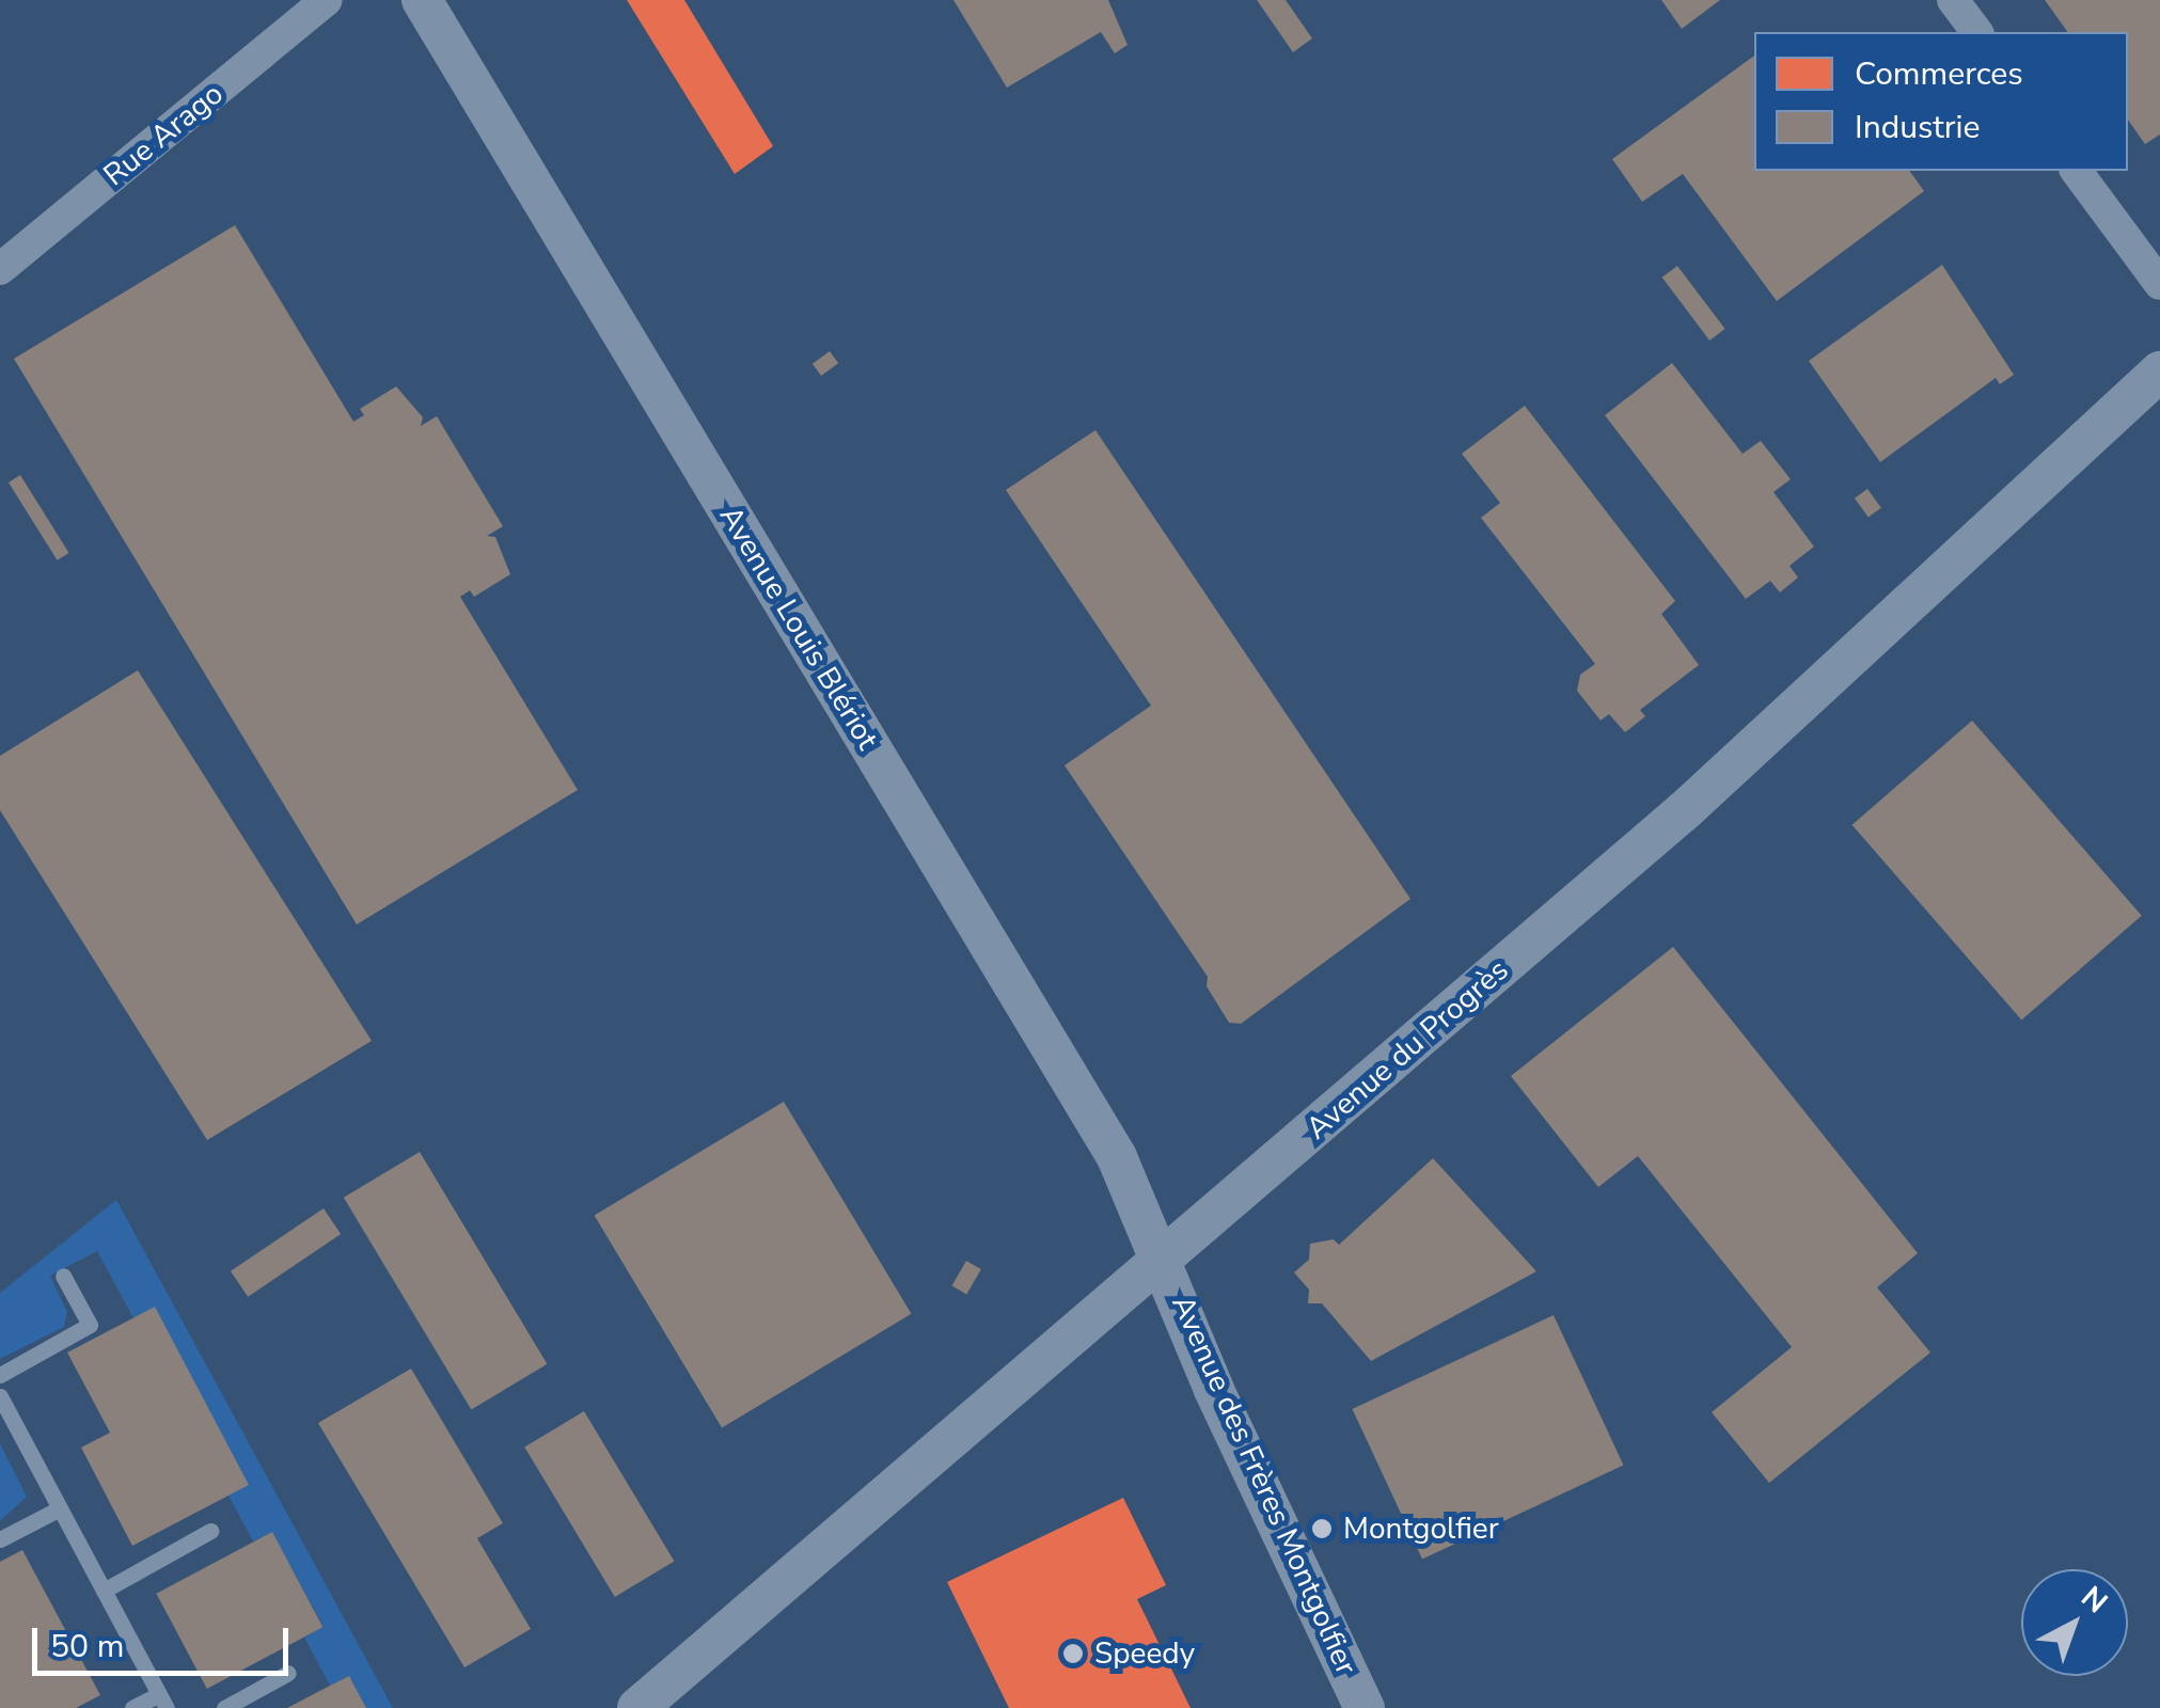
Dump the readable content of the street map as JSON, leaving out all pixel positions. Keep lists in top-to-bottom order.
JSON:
{
  "streets": {
    "street": [
      "Rue Arago",
      "Avenue Louis Blériot",
      "Avenue du Progrès",
      "Avenue des Frères Montgolfier"
    ]
  },
  "crossings": [
    ["Avenue Louis Blériot", "Avenue du Progrès"],
    ["Avenue Louis Blériot", "Avenue des Frères Montgolfier"],
    ["Avenue du Progrès", "Avenue des Frères Montgolfier"]
  ],
  "places": ["Montgolfier", "Speedy"],
  "legend": ["Commerces", "Industrie"],
  "scale_bar": "50 m",
  "north": "top right"
}
